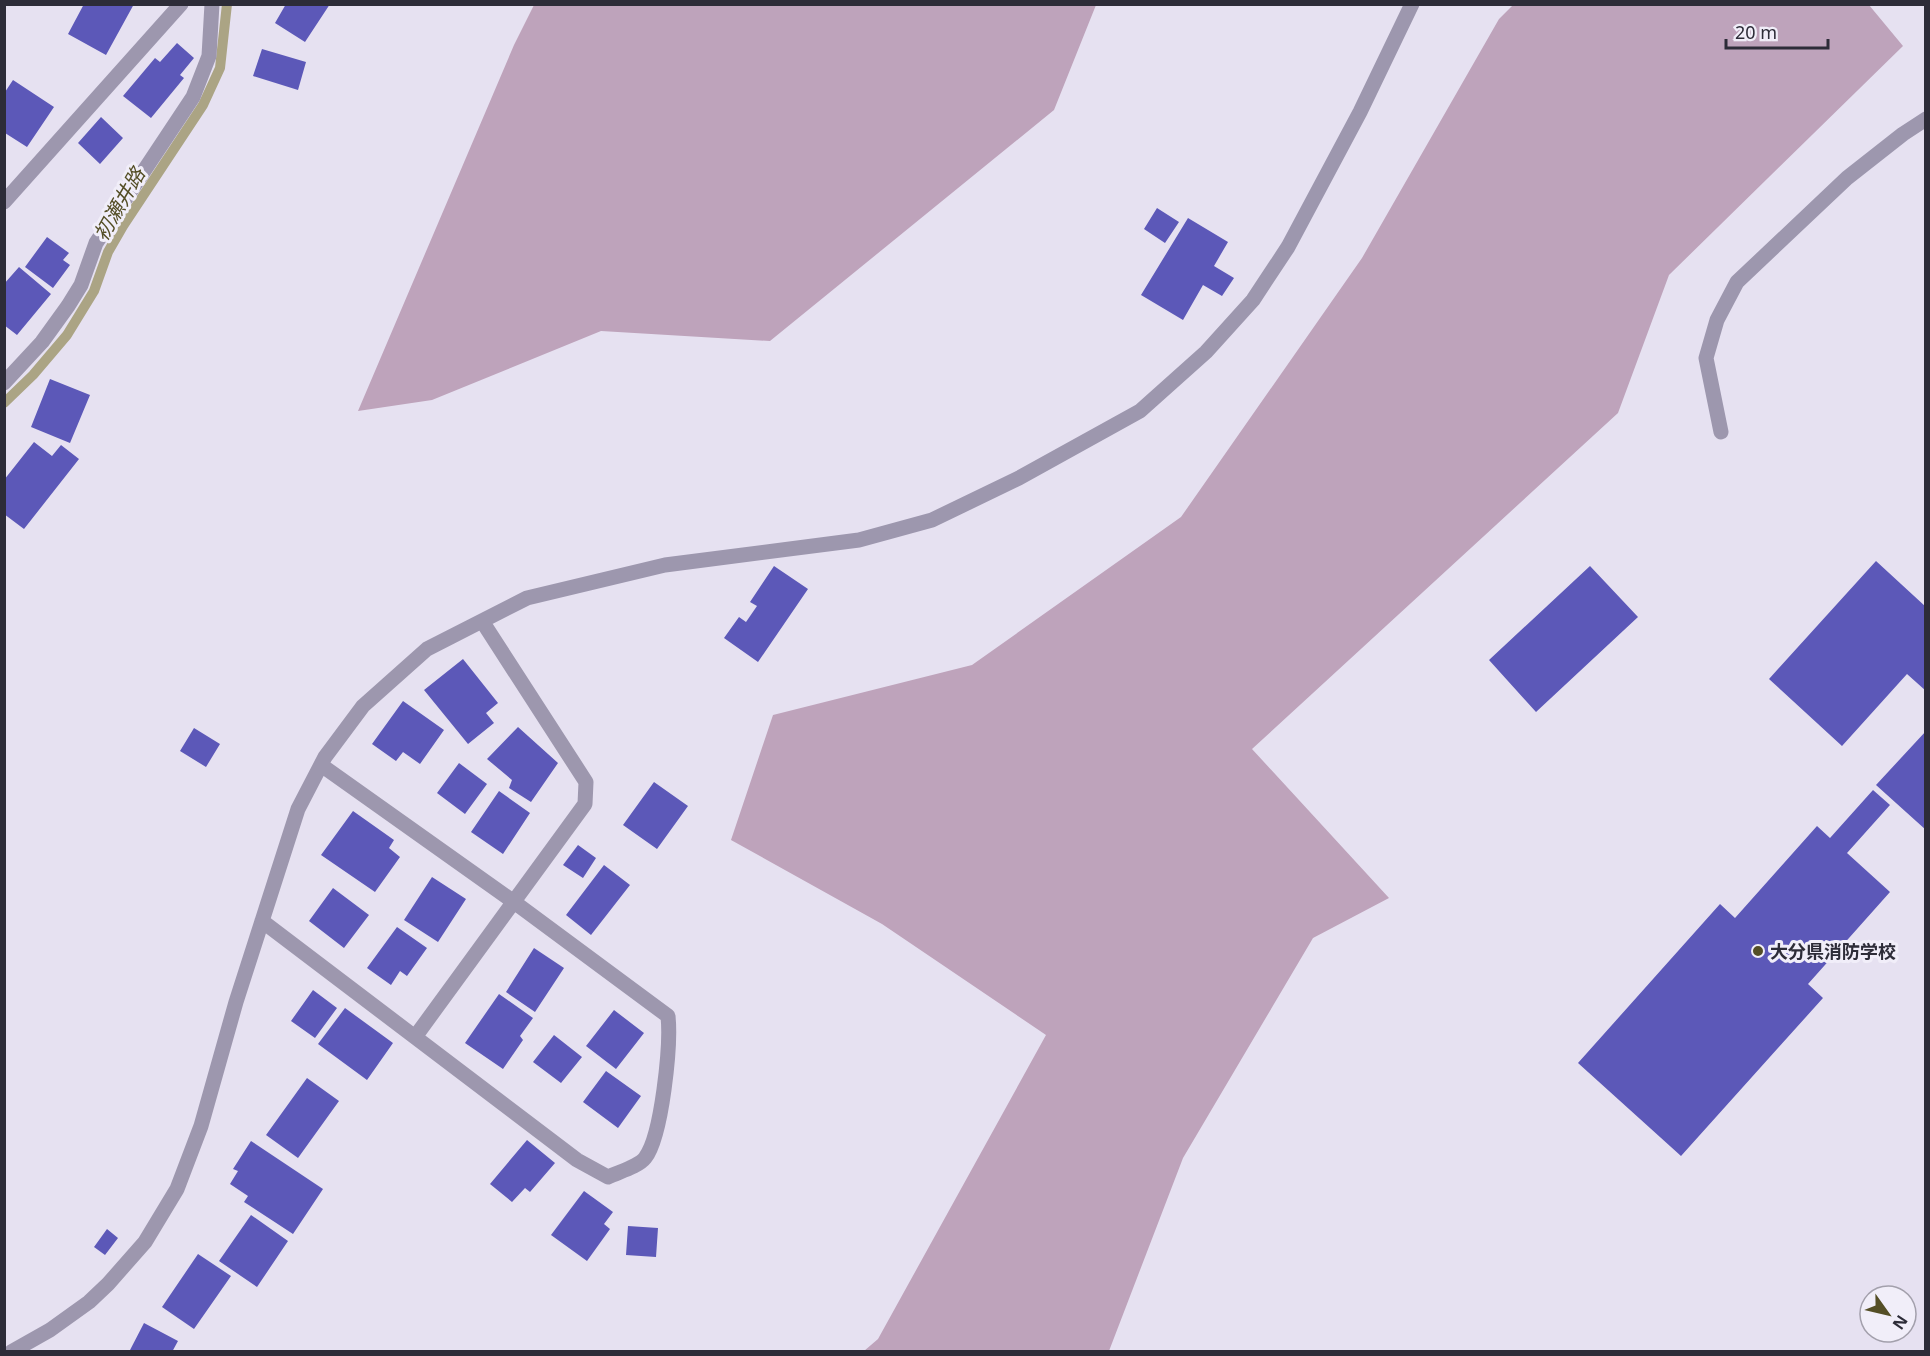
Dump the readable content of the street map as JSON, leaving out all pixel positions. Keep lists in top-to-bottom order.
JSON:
{
  "water": ["初瀬井路"],
  "places": ["大分県消防学校"],
  "scale_bar": "20 m",
  "north": "bottom right"
}
